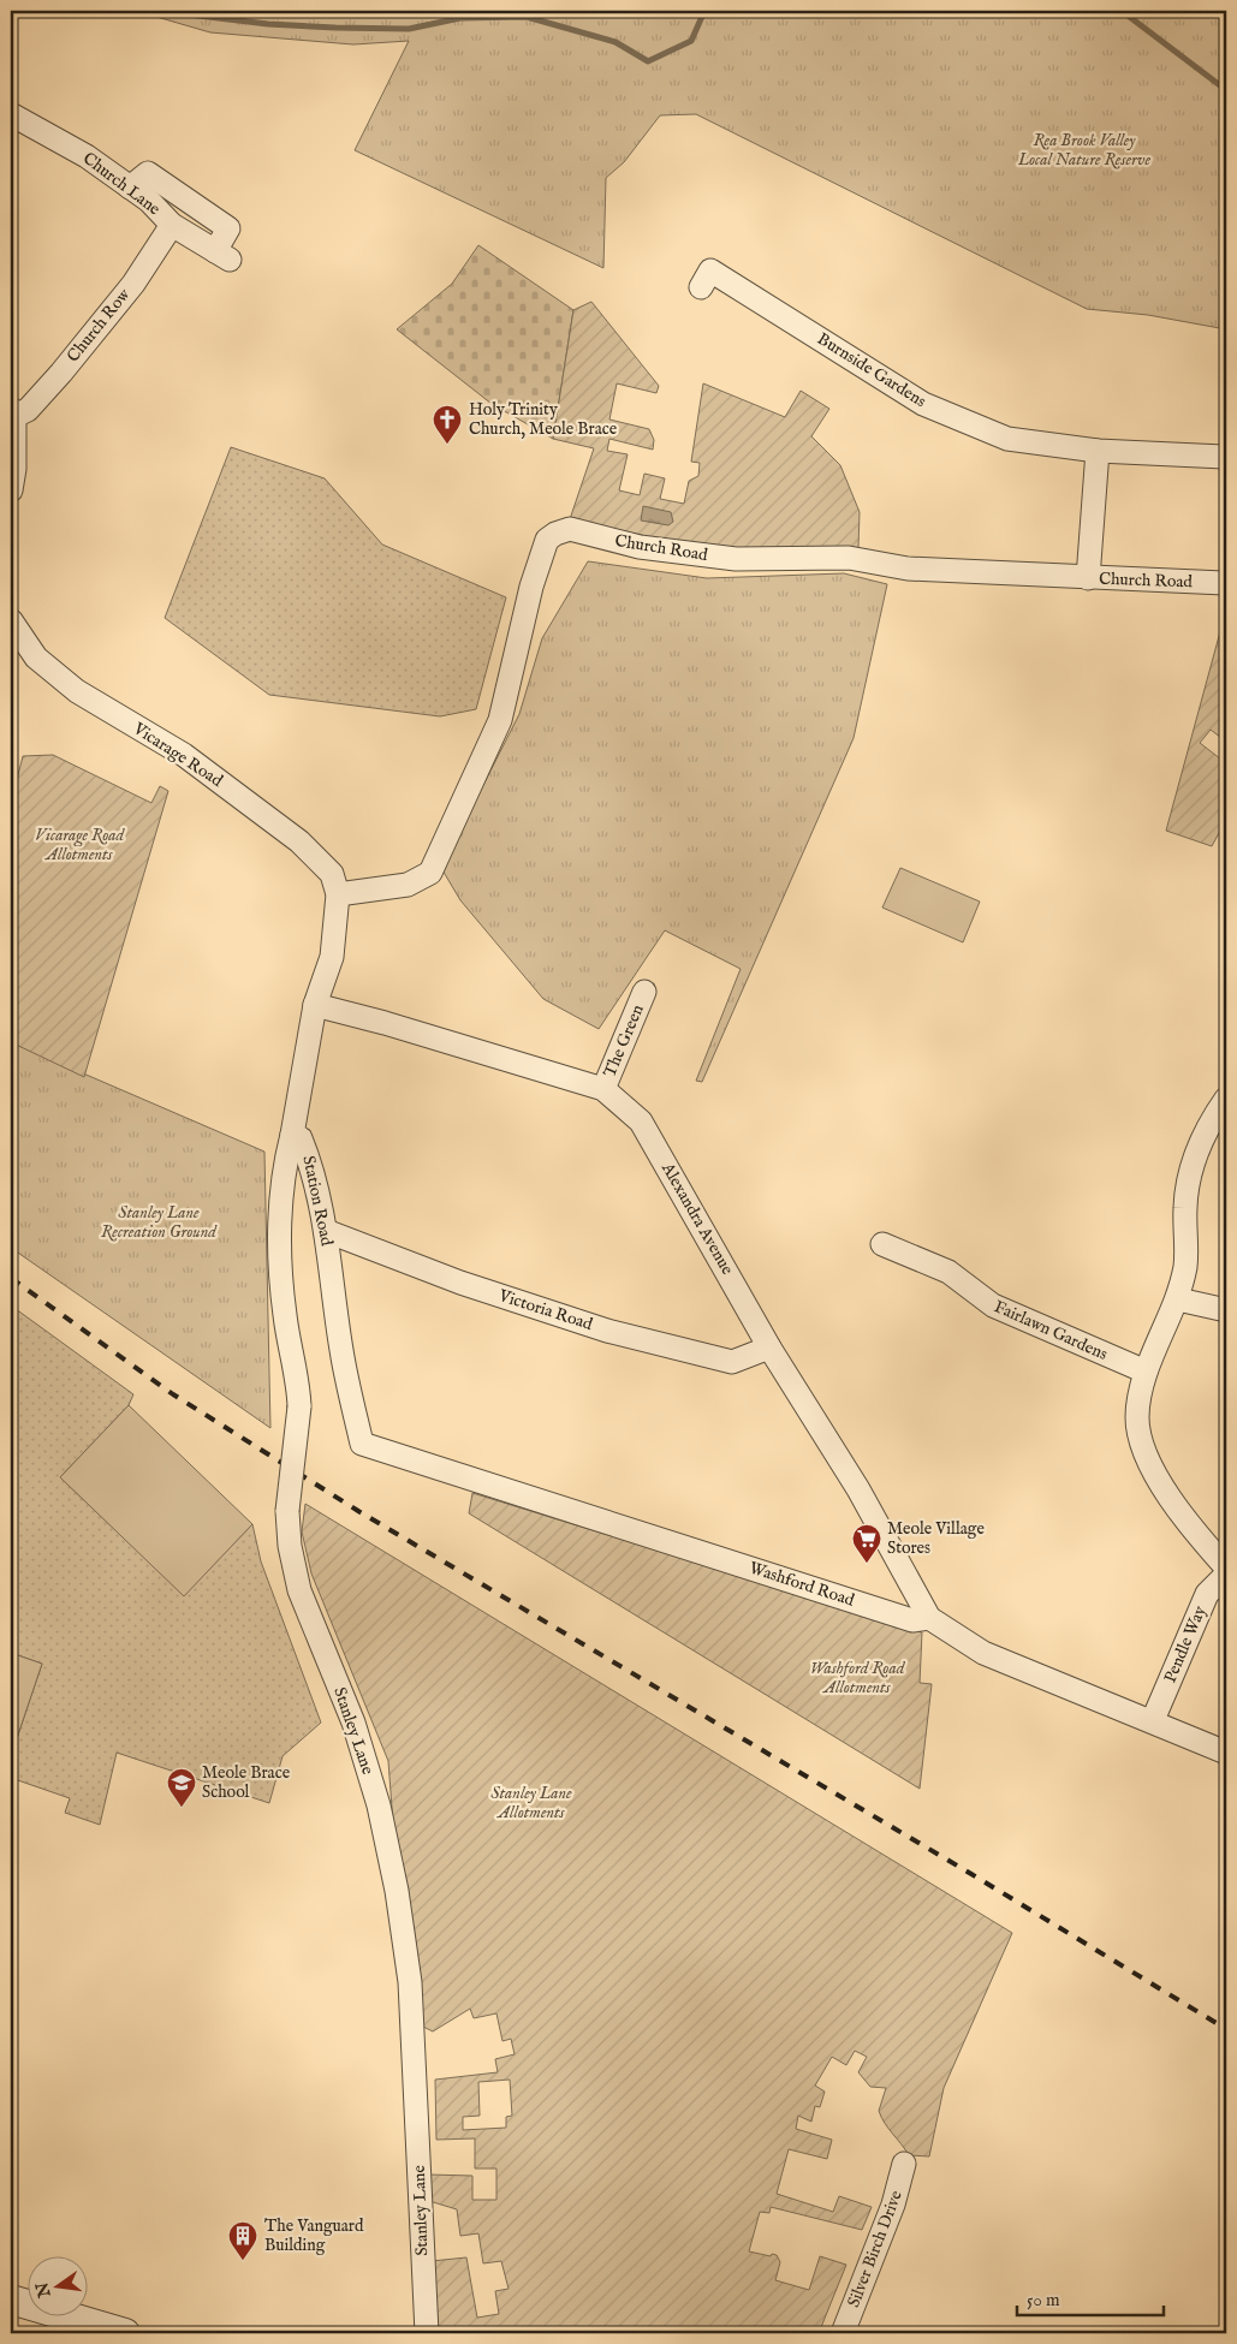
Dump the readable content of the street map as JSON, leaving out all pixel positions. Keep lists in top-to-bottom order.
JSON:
{
  "streets": {
    "street": [
      "Church Lane",
      "Church Row",
      "Burnside Gardens",
      "Church Road",
      "Vicarage Road",
      "The Green",
      "Station Road",
      "Alexandra Avenue",
      "Victoria Road",
      "Fairlawn Gardens",
      "Washford Road",
      "Pendle Way",
      "Stanley Lane",
      "Silver Birch Drive"
    ]
  },
  "crossings": [
    ["Church Lane", "Church Row"],
    ["Church Road", "Vicarage Road"],
    ["Church Road", "Station Road"],
    ["Vicarage Road", "Station Road"],
    ["The Green", "Alexandra Avenue"],
    ["Station Road", "Alexandra Avenue"],
    ["Station Road", "Victoria Road"],
    ["Station Road", "Washford Road"],
    ["Station Road", "Stanley Lane"],
    ["Alexandra Avenue", "Victoria Road"],
    ["Alexandra Avenue", "Washford Road"],
    ["Washford Road", "Pendle Way"]
  ],
  "parks": [
    "Rea Brook Valley Local Nature Reserve",
    "Vicarage Road Allotments",
    "Stanley Lane Recreation Ground",
    "Washford Road Allotments",
    "Stanley Lane Allotments"
  ],
  "places": {
    "church": ["Holy Trinity Church, Meole Brace"],
    "supermarket": ["Meole Village Stores"],
    "school or university": ["Meole Brace School"],
    "building": ["The Vanguard Building"]
  },
  "scale_bar": "50 m",
  "north": "left"
}
